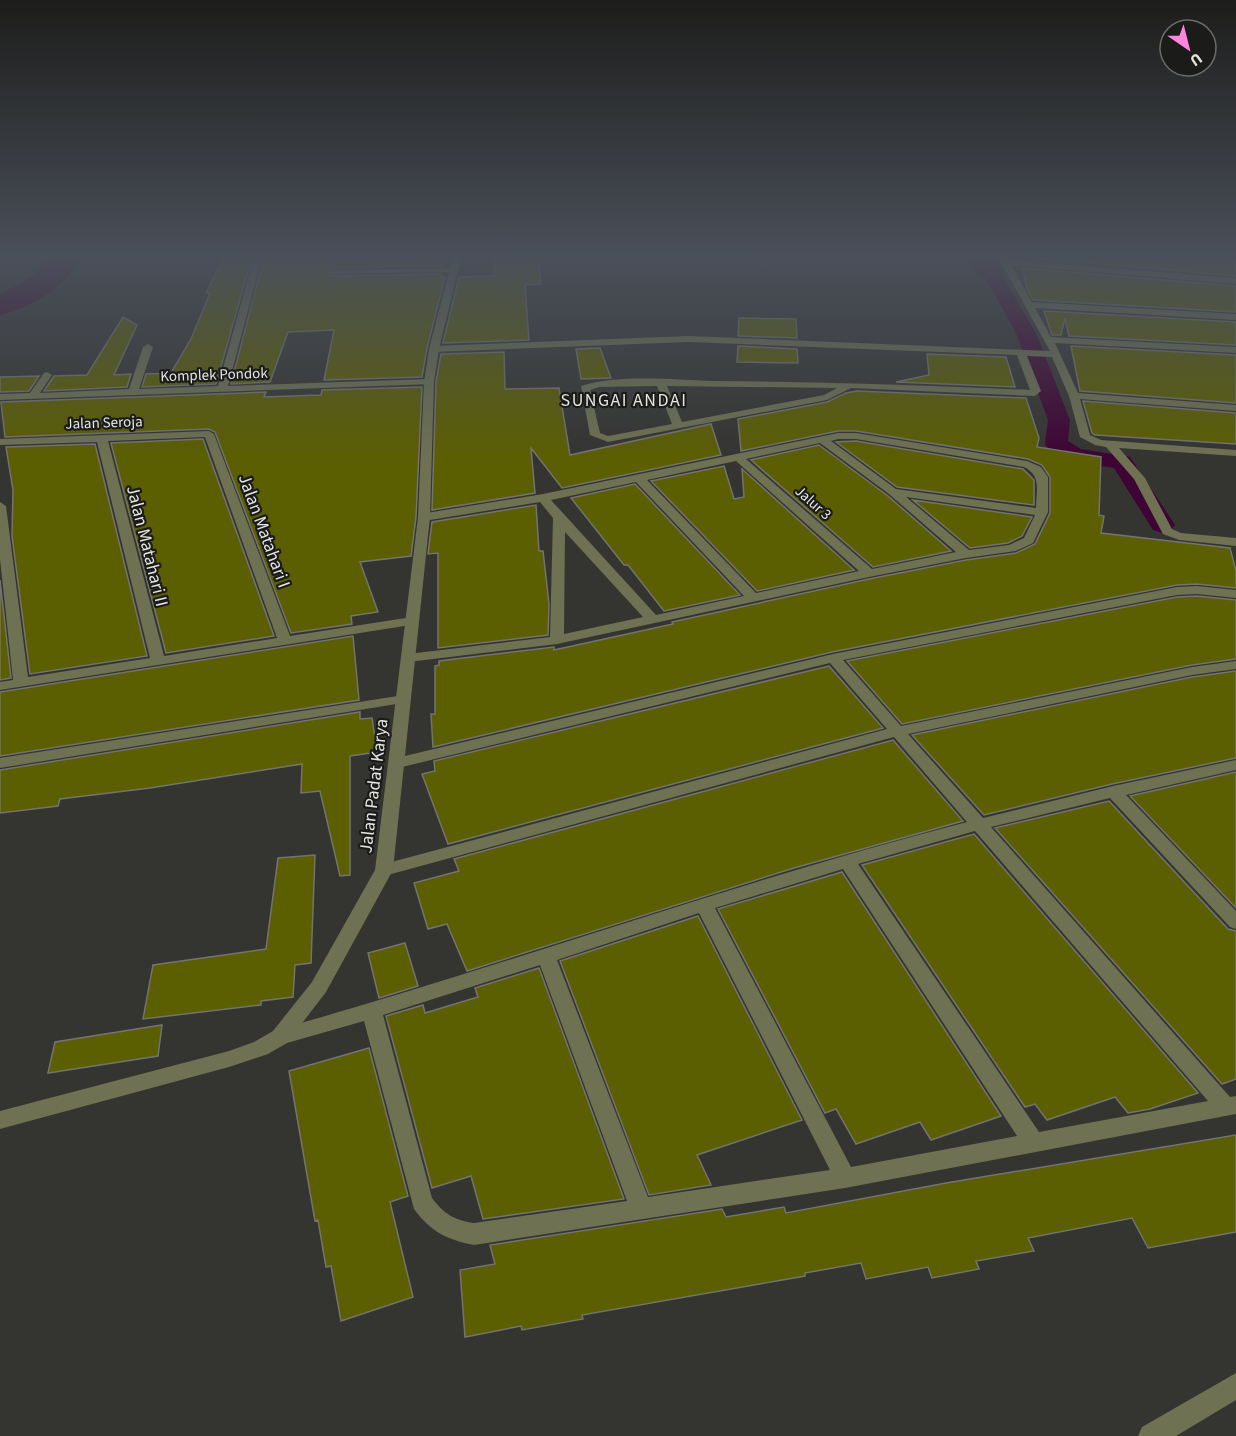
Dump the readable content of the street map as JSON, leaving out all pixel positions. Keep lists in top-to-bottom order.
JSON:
{
  "streets": {
    "street": [
      "Komplek Pondok",
      "Jalan Seroja",
      "Jalur 3",
      "Jalan Matahari I",
      "Jalan Matahari II",
      "Jalan Padat Karya"
    ]
  },
  "crossings": [
    ["Komplek Pondok", "Jalan Padat Karya"],
    ["Jalan Seroja", "Jalan Matahari I"],
    ["Jalan Seroja", "Jalan Matahari II"]
  ],
  "districts": ["SUNGAI ANDAI"],
  "north": "bottom right"
}
